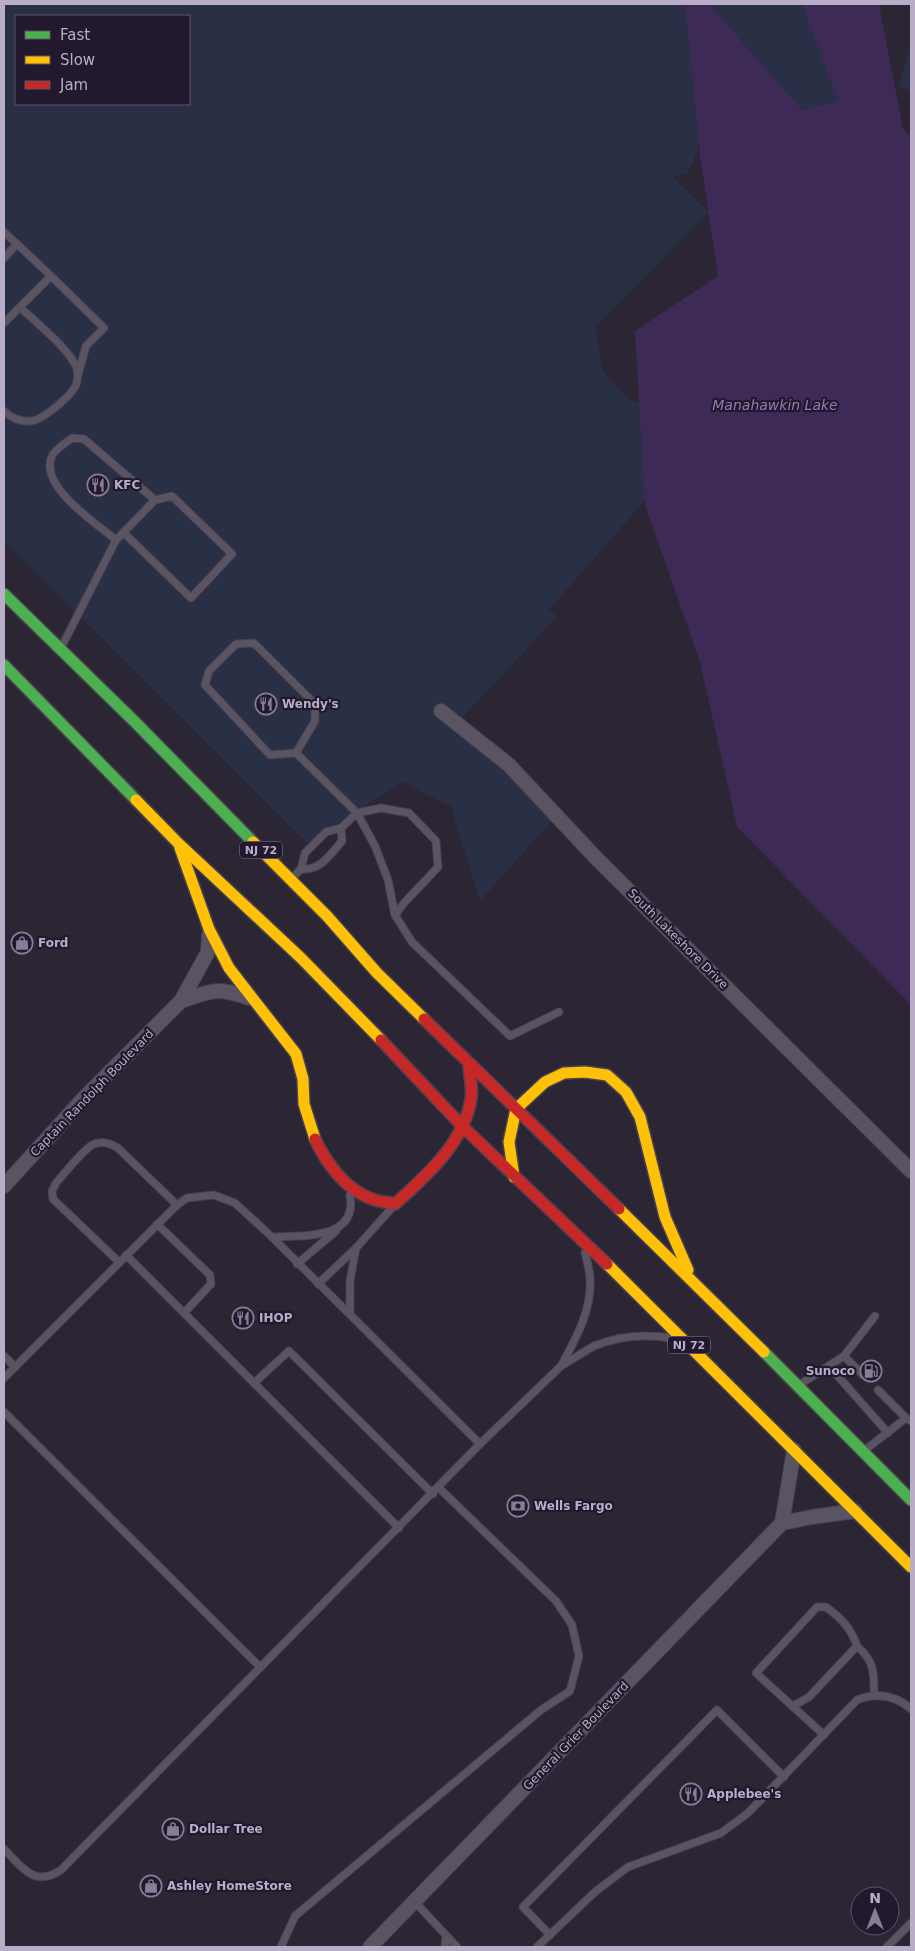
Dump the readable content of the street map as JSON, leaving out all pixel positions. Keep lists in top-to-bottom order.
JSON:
{
  "streets": {
    "highway": ["NJ 72"],
    "street": ["South Lakeshore Drive", "Captain Randolph Boulevard", "General Grier Boulevard"]
  },
  "water": ["Manahawkin Lake"],
  "places": {
    "restaurant": [
      "KFC",
      "Wendy's",
      "IHOP",
      "Applebee's"
    ],
    "shop": ["Ford", "Dollar Tree", "Ashley HomeStore"],
    "fuel station": ["Sunoco"],
    "bank": ["Wells Fargo"]
  },
  "legend": ["Fast", "Slow", "Jam"],
  "north": "top"
}
